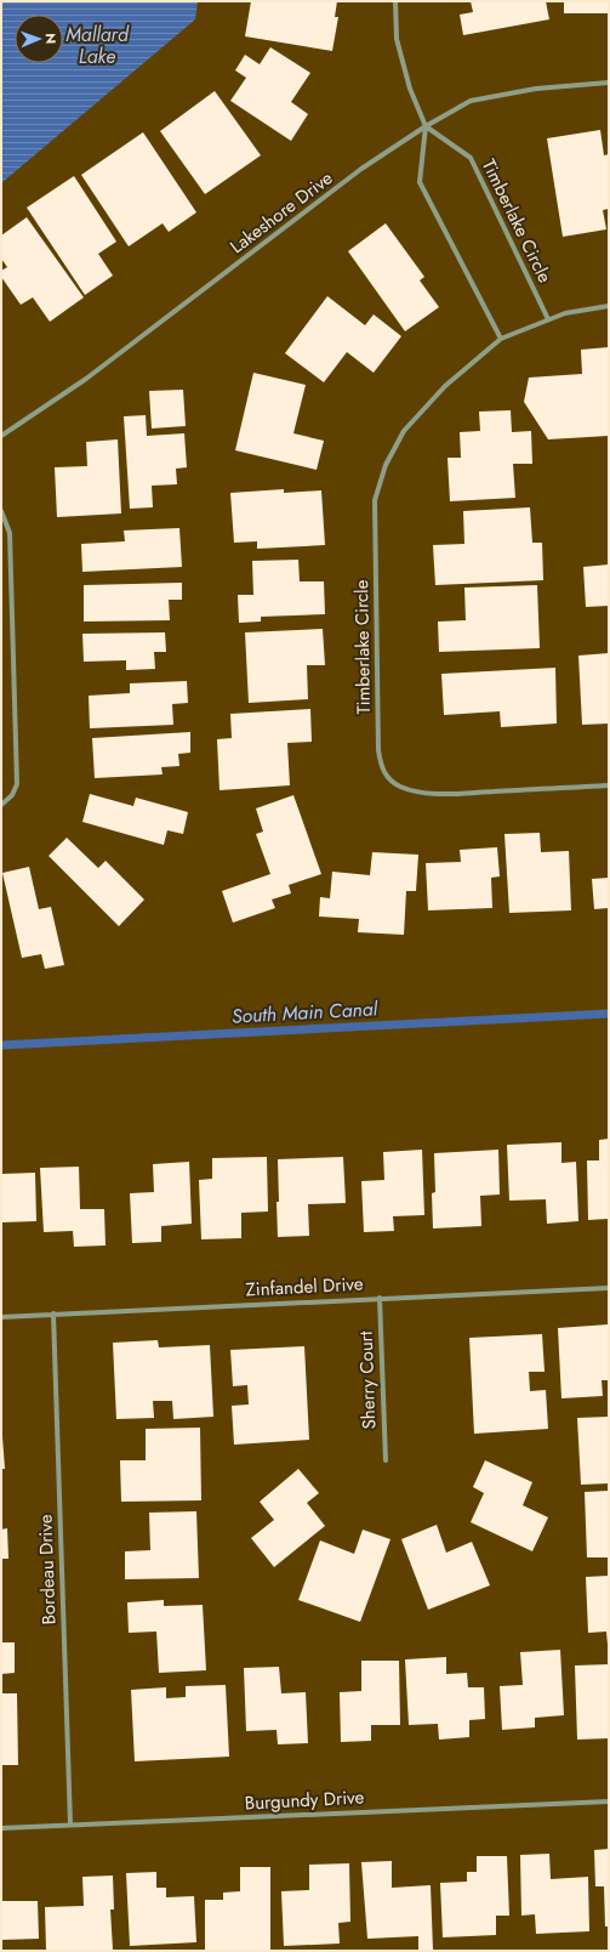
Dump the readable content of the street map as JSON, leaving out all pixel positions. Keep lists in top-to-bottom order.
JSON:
{
  "streets": {
    "street": [
      "Lakeshore Drive",
      "Timberlake Circle",
      "Zinfandel Drive",
      "Sherry Court",
      "Bordeau Drive",
      "Burgundy Drive"
    ]
  },
  "crossings": [
    ["Lakeshore Drive", "Timberlake Circle"],
    ["Zinfandel Drive", "Sherry Court"],
    ["Zinfandel Drive", "Bordeau Drive"],
    ["Bordeau Drive", "Burgundy Drive"]
  ],
  "water": ["Mallard Lake", "South Main Canal"],
  "north": "right"
}
